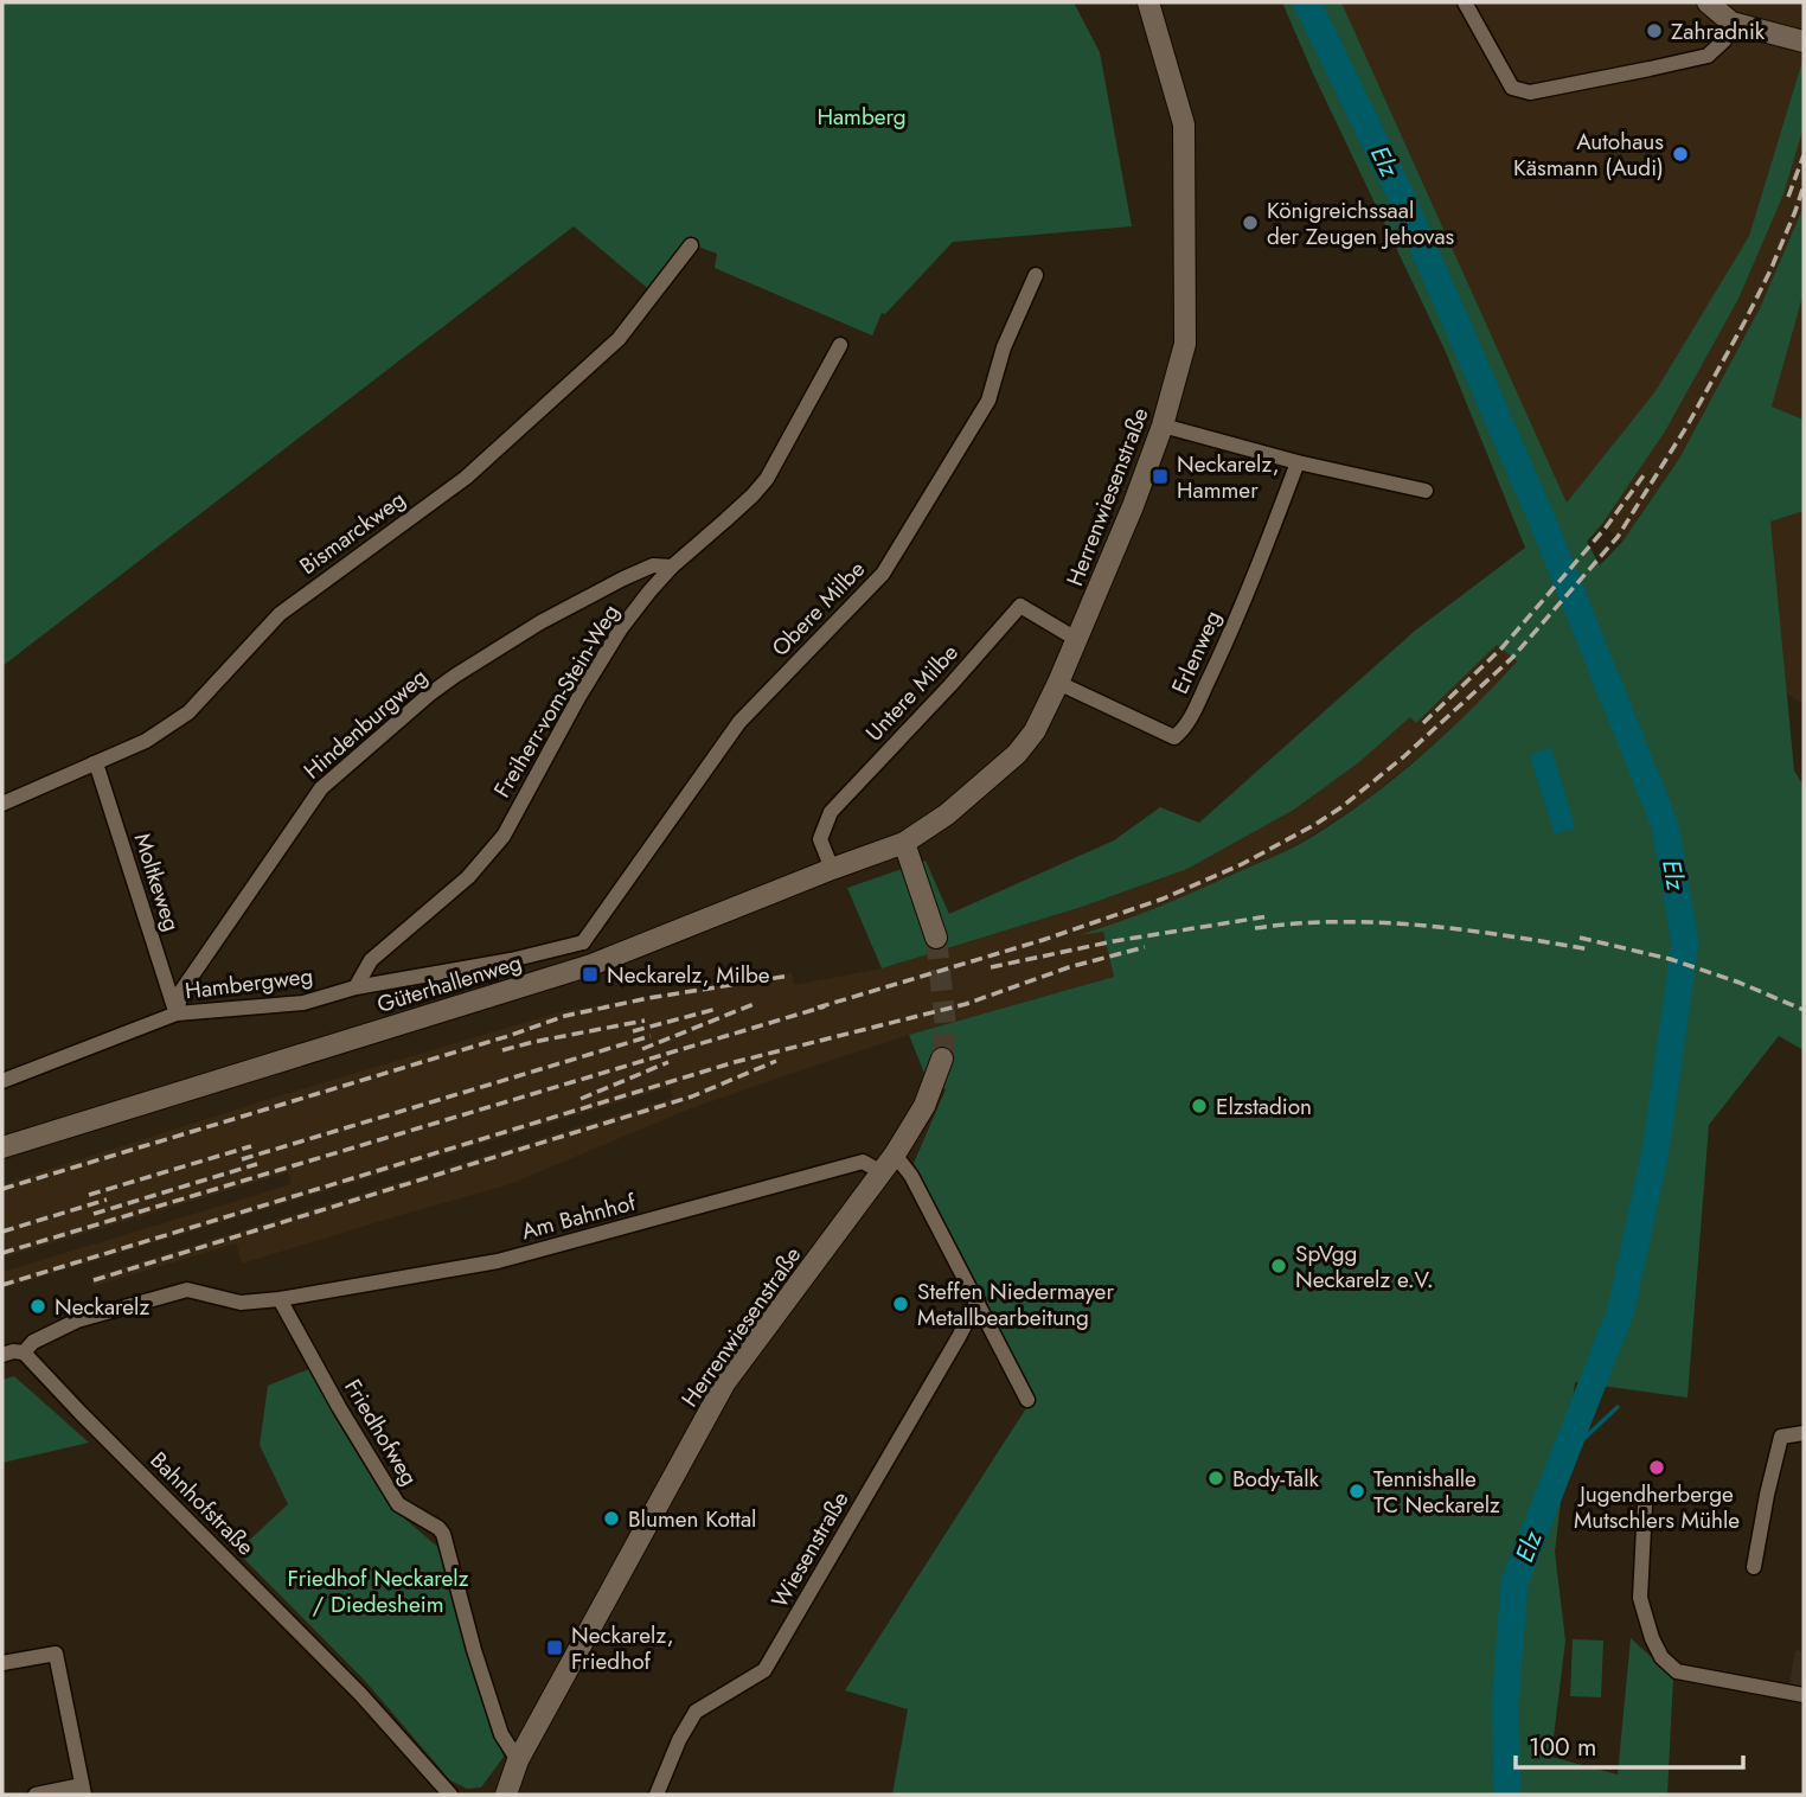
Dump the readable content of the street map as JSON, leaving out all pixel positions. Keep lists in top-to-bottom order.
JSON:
{
  "streets": {
    "street": [
      "Herrenwiesenstraße",
      "Bismarckweg",
      "Obere Milbe",
      "Erlenweg",
      "Untere Milbe",
      "Freiherr-vom-Stein-Weg",
      "Hindenburgweg",
      "Moltkeweg",
      "Hambergweg",
      "Güterhallenweg",
      "Am Bahnhof",
      "Friedhofweg",
      "Bahnhofstraße",
      "Wiesenstraße"
    ]
  },
  "crossings": [
    ["Herrenwiesenstraße", "Erlenweg"],
    ["Herrenwiesenstraße", "Untere Milbe"],
    ["Herrenwiesenstraße", "Güterhallenweg"],
    ["Herrenwiesenstraße", "Am Bahnhof"],
    ["Herrenwiesenstraße", "Friedhofweg"],
    ["Bismarckweg", "Moltkeweg"],
    ["Obere Milbe", "Hambergweg"],
    ["Untere Milbe", "Güterhallenweg"],
    ["Freiherr-vom-Stein-Weg", "Hindenburgweg"],
    ["Freiherr-vom-Stein-Weg", "Hambergweg"],
    ["Hindenburgweg", "Moltkeweg"],
    ["Hindenburgweg", "Hambergweg"],
    ["Moltkeweg", "Hambergweg"],
    ["Am Bahnhof", "Friedhofweg"],
    ["Am Bahnhof", "Bahnhofstraße"]
  ],
  "water": ["Elz"],
  "parks": ["Hamberg", "Friedhof Neckarelz / Diedesheim"],
  "places": {
    "other": [
      "Zahradnik",
      "Autohaus Käsmann (Audi)",
      "Königreichssaal der Zeugen Jehovas",
      "Elzstadion",
      "SpVgg Neckarelz e.V.",
      "Steffen Niedermayer Metallbearbeitung",
      "Neckarelz",
      "Jugendherberge Mutschlers Mühle",
      "Body-Talk",
      "Tennishalle TC Neckarelz",
      "Blumen Kottal"
    ],
    "transit": ["Neckarelz, Hammer", "Neckarelz, Milbe", "Neckarelz, Friedhof"]
  },
  "scale_bar": "100 m"
}
